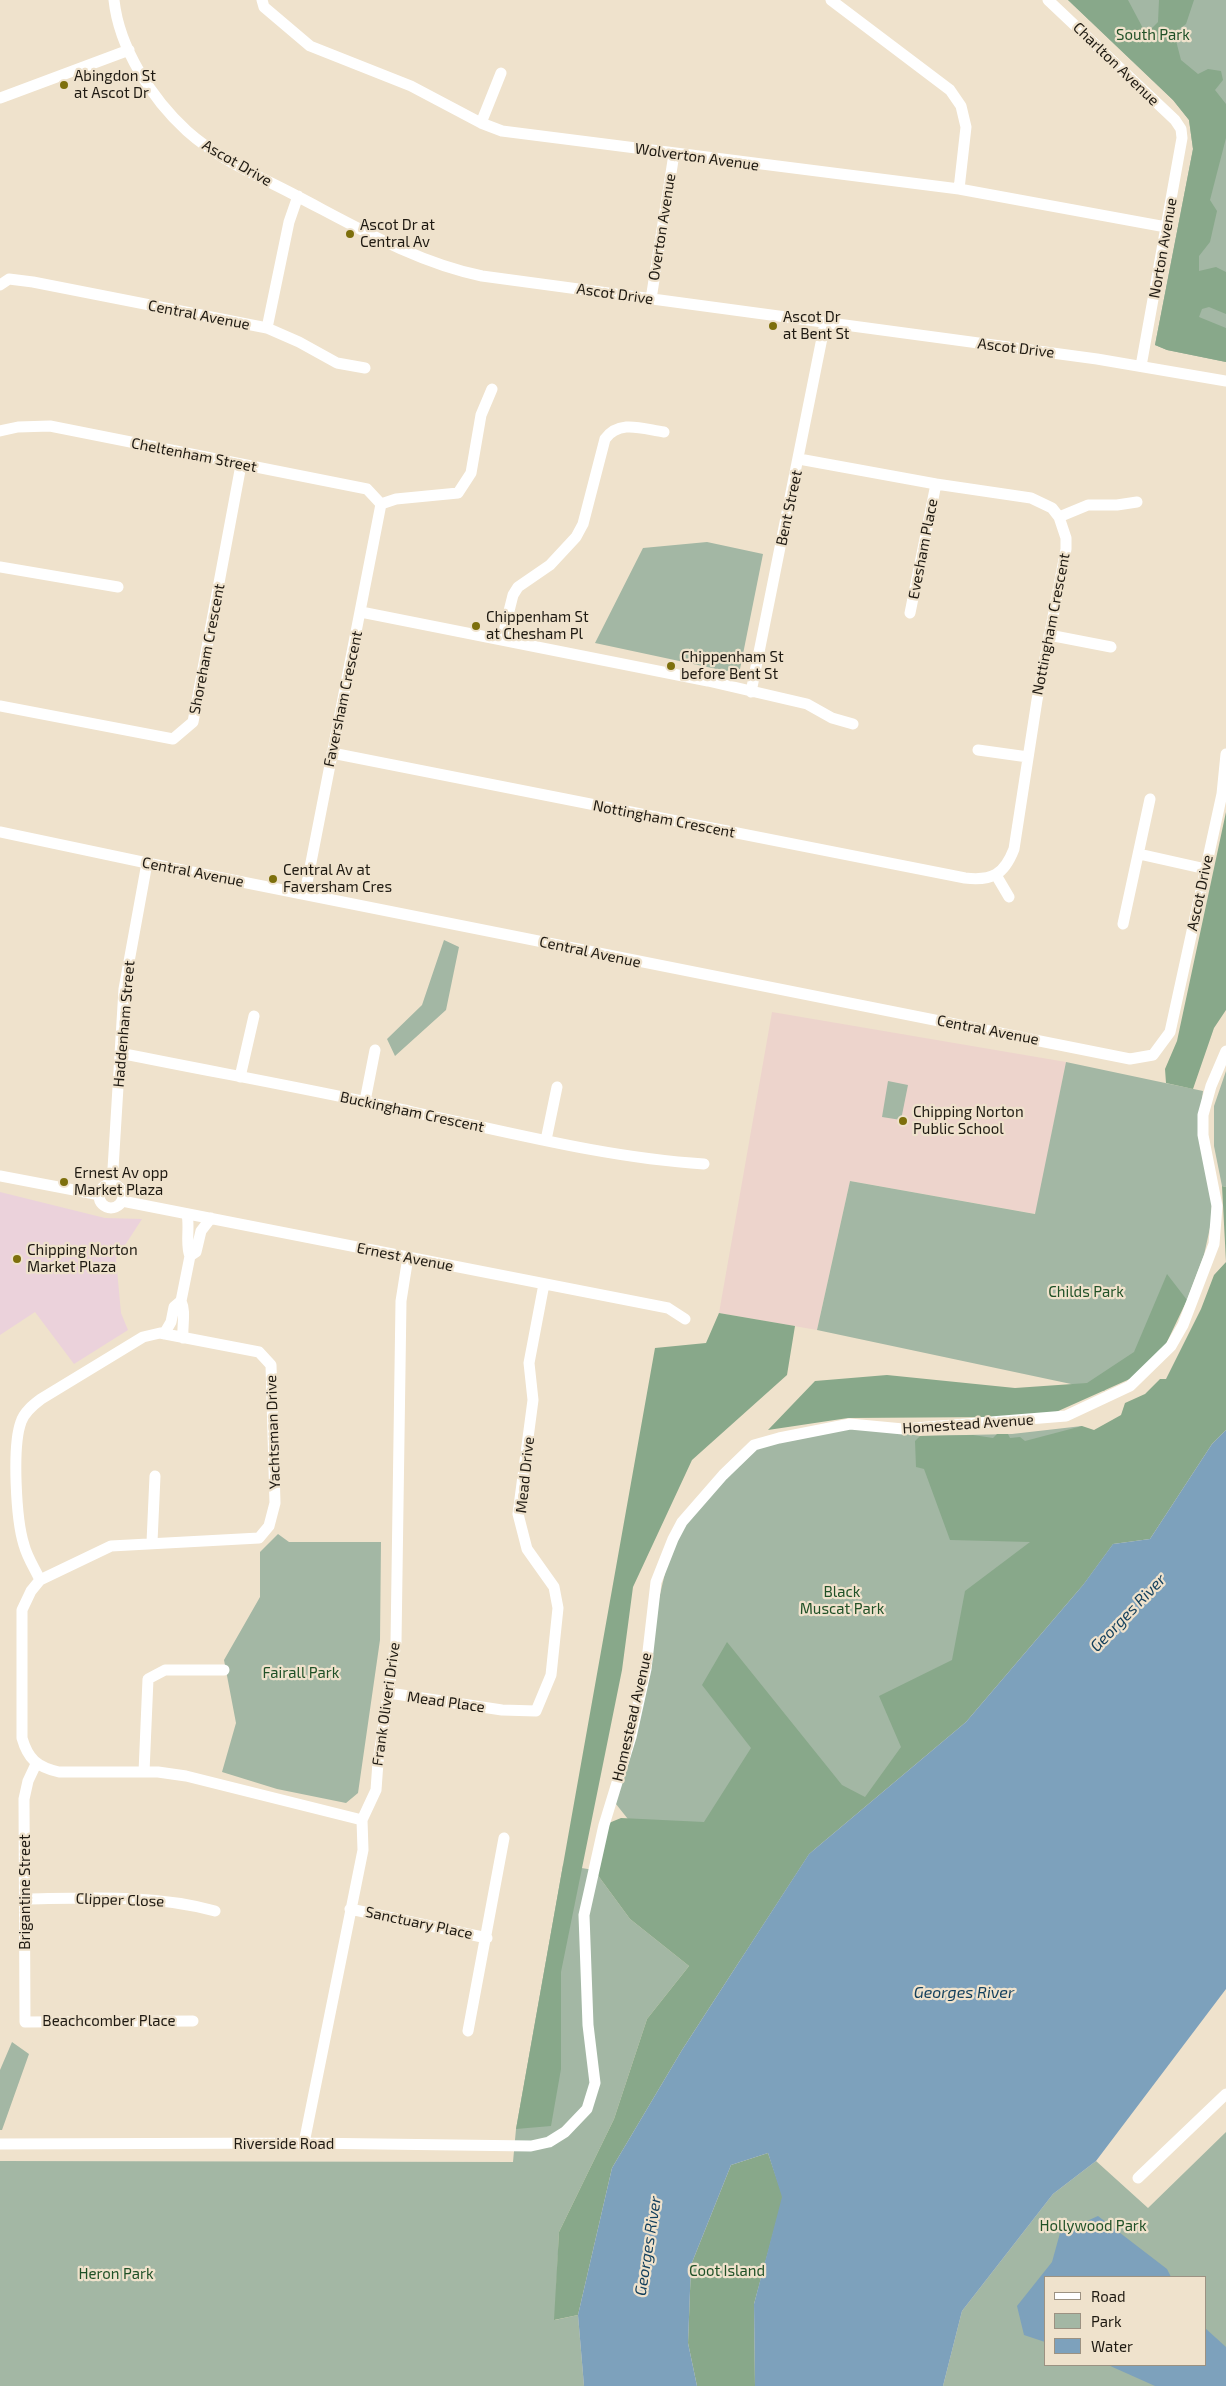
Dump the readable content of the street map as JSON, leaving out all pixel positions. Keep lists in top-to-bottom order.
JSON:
{
  "streets": {
    "street": [
      "Charlton Avenue",
      "Wolverton Avenue",
      "Ascot Drive",
      "Overton Avenue",
      "Norton Avenue",
      "Central Avenue",
      "Cheltenham Street",
      "Bent Street",
      "Evesham Place",
      "Nottingham Crescent",
      "Shoreham Crescent",
      "Faversham Crescent",
      "Haddenham Street",
      "Buckingham Crescent",
      "Ernest Avenue",
      "Homestead Avenue",
      "Yachtsman Drive",
      "Mead Drive",
      "Mead Place",
      "Frank Oliveri Drive",
      "Brigantine Street",
      "Clipper Close",
      "Sanctuary Place",
      "Beachcomber Place",
      "Riverside Road"
    ]
  },
  "crossings": [
    ["Charlton Avenue", "Norton Avenue"],
    ["Wolverton Avenue", "Overton Avenue"],
    ["Wolverton Avenue", "Norton Avenue"],
    ["Ascot Drive", "Overton Avenue"],
    ["Ascot Drive", "Norton Avenue"],
    ["Ascot Drive", "Central Avenue"],
    ["Ascot Drive", "Bent Street"],
    ["Central Avenue", "Faversham Crescent"],
    ["Central Avenue", "Haddenham Street"],
    ["Cheltenham Street", "Shoreham Crescent"],
    ["Cheltenham Street", "Faversham Crescent"],
    ["Nottingham Crescent", "Faversham Crescent"],
    ["Haddenham Street", "Buckingham Crescent"],
    ["Haddenham Street", "Ernest Avenue"],
    ["Ernest Avenue", "Mead Drive"],
    ["Ernest Avenue", "Frank Oliveri Drive"],
    ["Homestead Avenue", "Riverside Road"],
    ["Mead Drive", "Mead Place"],
    ["Mead Place", "Frank Oliveri Drive"],
    ["Frank Oliveri Drive", "Sanctuary Place"],
    ["Frank Oliveri Drive", "Riverside Road"],
    ["Brigantine Street", "Clipper Close"],
    ["Brigantine Street", "Beachcomber Place"]
  ],
  "water": ["Georges River"],
  "parks": [
    "South Park",
    "Childs Park",
    "Black Muscat Park",
    "Fairall Park",
    "Hollywood Park",
    "Coot Island",
    "Heron Park"
  ],
  "places": [
    "Abingdon St at Ascot Dr",
    "Ascot Dr at Central Av",
    "Ascot Dr at Bent St",
    "Chippenham St at Chesham Pl",
    "Chippenham St before Bent St",
    "Central Av at Faversham Cres",
    "Chipping Norton Public School",
    "Ernest Av opp Market Plaza",
    "Chipping Norton Market Plaza"
  ],
  "legend": ["Road", "Park", "Water"]
}
